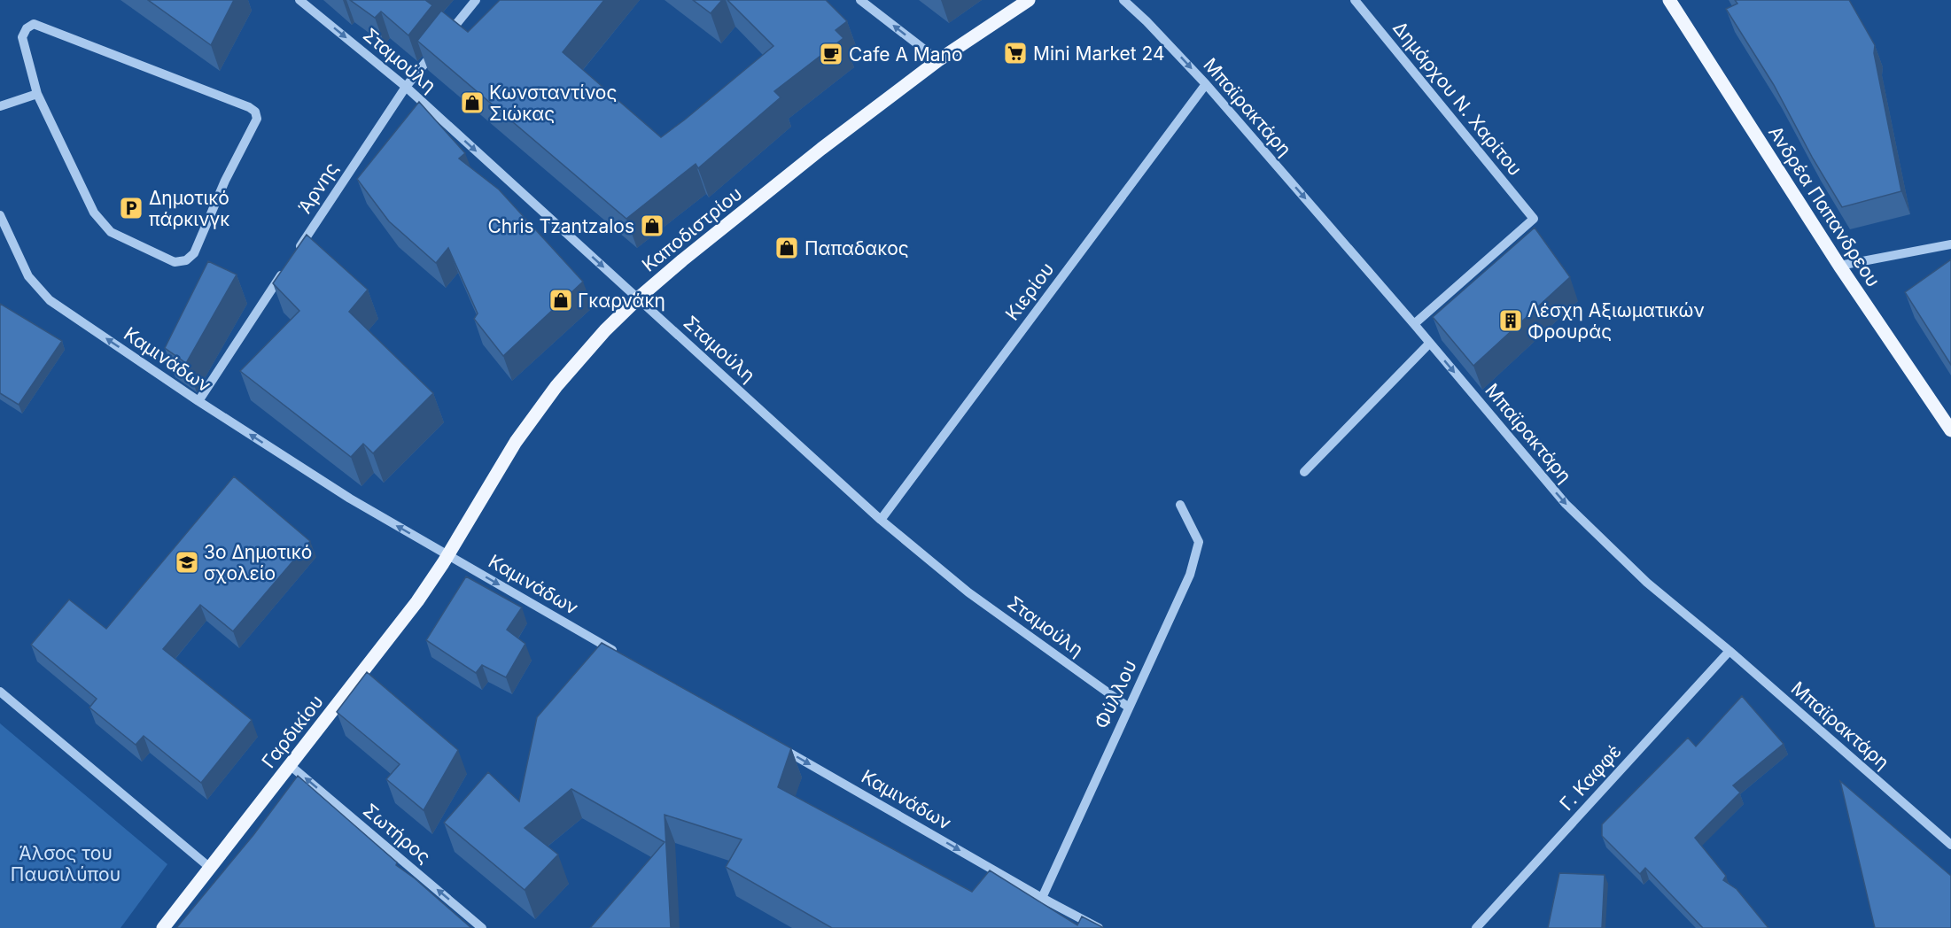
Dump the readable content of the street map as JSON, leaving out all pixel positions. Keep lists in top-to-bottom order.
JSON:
{
  "streets": {
    "main road": ["Ανδρέα Παπανδρεου", "Καποδιστρίου", "Γαρδικίου"],
    "street": [
      "Σταμούλη",
      "Δημάρχου Ν. Χαρίτου",
      "Μπαϊρακτάρη",
      "Άρνης",
      "Κιερίου",
      "Καμινάδων",
      "Φύλλου",
      "Γ. Καφφέ",
      "Σωτήρος"
    ]
  },
  "crossings": [
    ["Σταμούλη", "Άρνης"],
    ["Σταμούλη", "Καποδιστρίου"],
    ["Σταμούλη", "Κιερίου"],
    ["Σταμούλη", "Φύλλου"],
    ["Δημάρχου Ν. Χαρίτου", "Μπαϊρακτάρη"],
    ["Μπαϊρακτάρη", "Κιερίου"],
    ["Μπαϊρακτάρη", "Γ. Καφφέ"],
    ["Καποδιστρίου", "Καμινάδων"],
    ["Καποδιστρίου", "Γαρδικίου"],
    ["Καμινάδων", "Φύλλου"],
    ["Καμινάδων", "Γαρδικίου"],
    ["Γαρδικίου", "Σωτήρος"]
  ],
  "one_way": ["Σταμούλη", "Μπαϊρακτάρη", "Σωτήρος"],
  "parks": ["Άλσος του Παυσιλύπου"],
  "places": {
    "supermarket": ["Mini Market 24"],
    "cafe": ["Cafe A Mano"],
    "shop": [
      "Κωνσταντίνος Σιώκας",
      "Chris Tzantzalos",
      "Παπαδακος",
      "Γκαρνάκη"
    ],
    "parking": ["Δημοτικό πάρκινγκ"],
    "building": ["Λέσχη Αξιωματικών Φρουράς"],
    "school or university": ["3ο Δημοτικό σχολείο"]
  }
}
